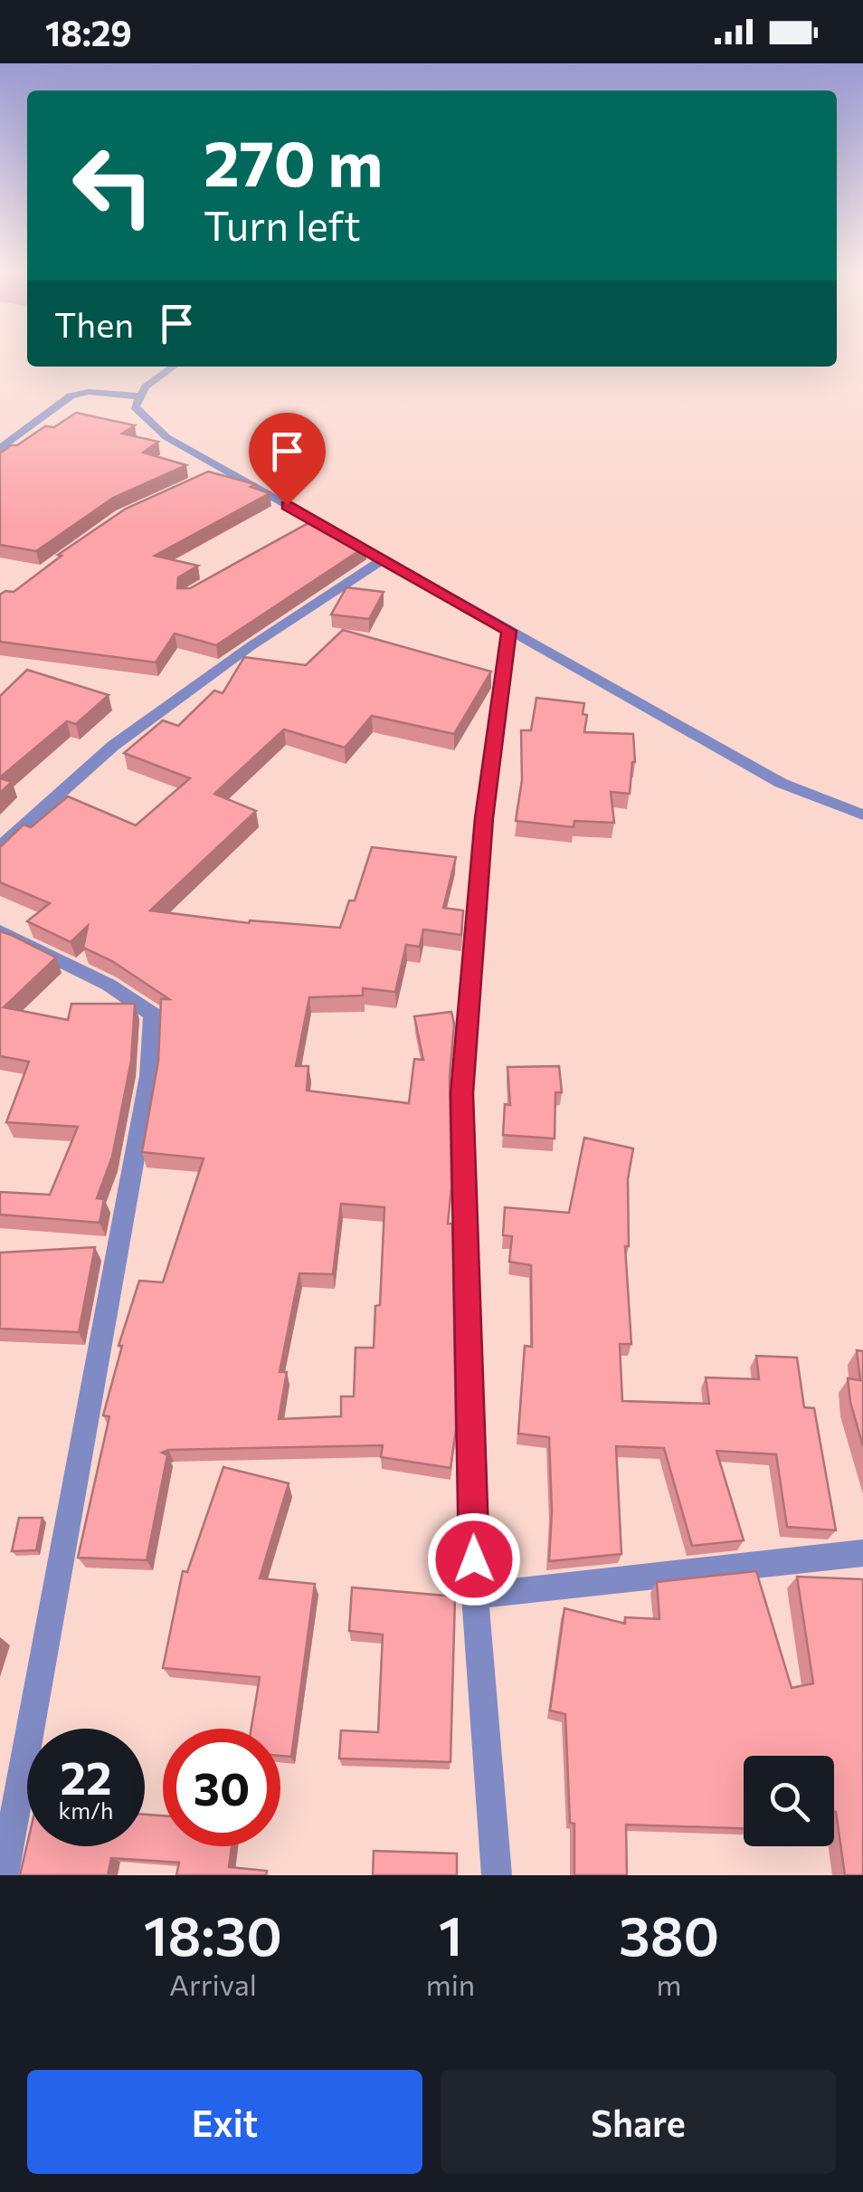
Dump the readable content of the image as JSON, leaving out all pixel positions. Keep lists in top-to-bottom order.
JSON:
{
  "page": {
    "status": "18:29",
    "turn": ["270 m", "Turn left"],
    "then": "Then",
    "speed": "22 km/h",
    "limit": "30",
    "eta": [
      "18:30",
      "Arrival",
      "1",
      "min",
      "380",
      "m"
    ],
    "buttons": ["Exit", "Share"]
  }
}
